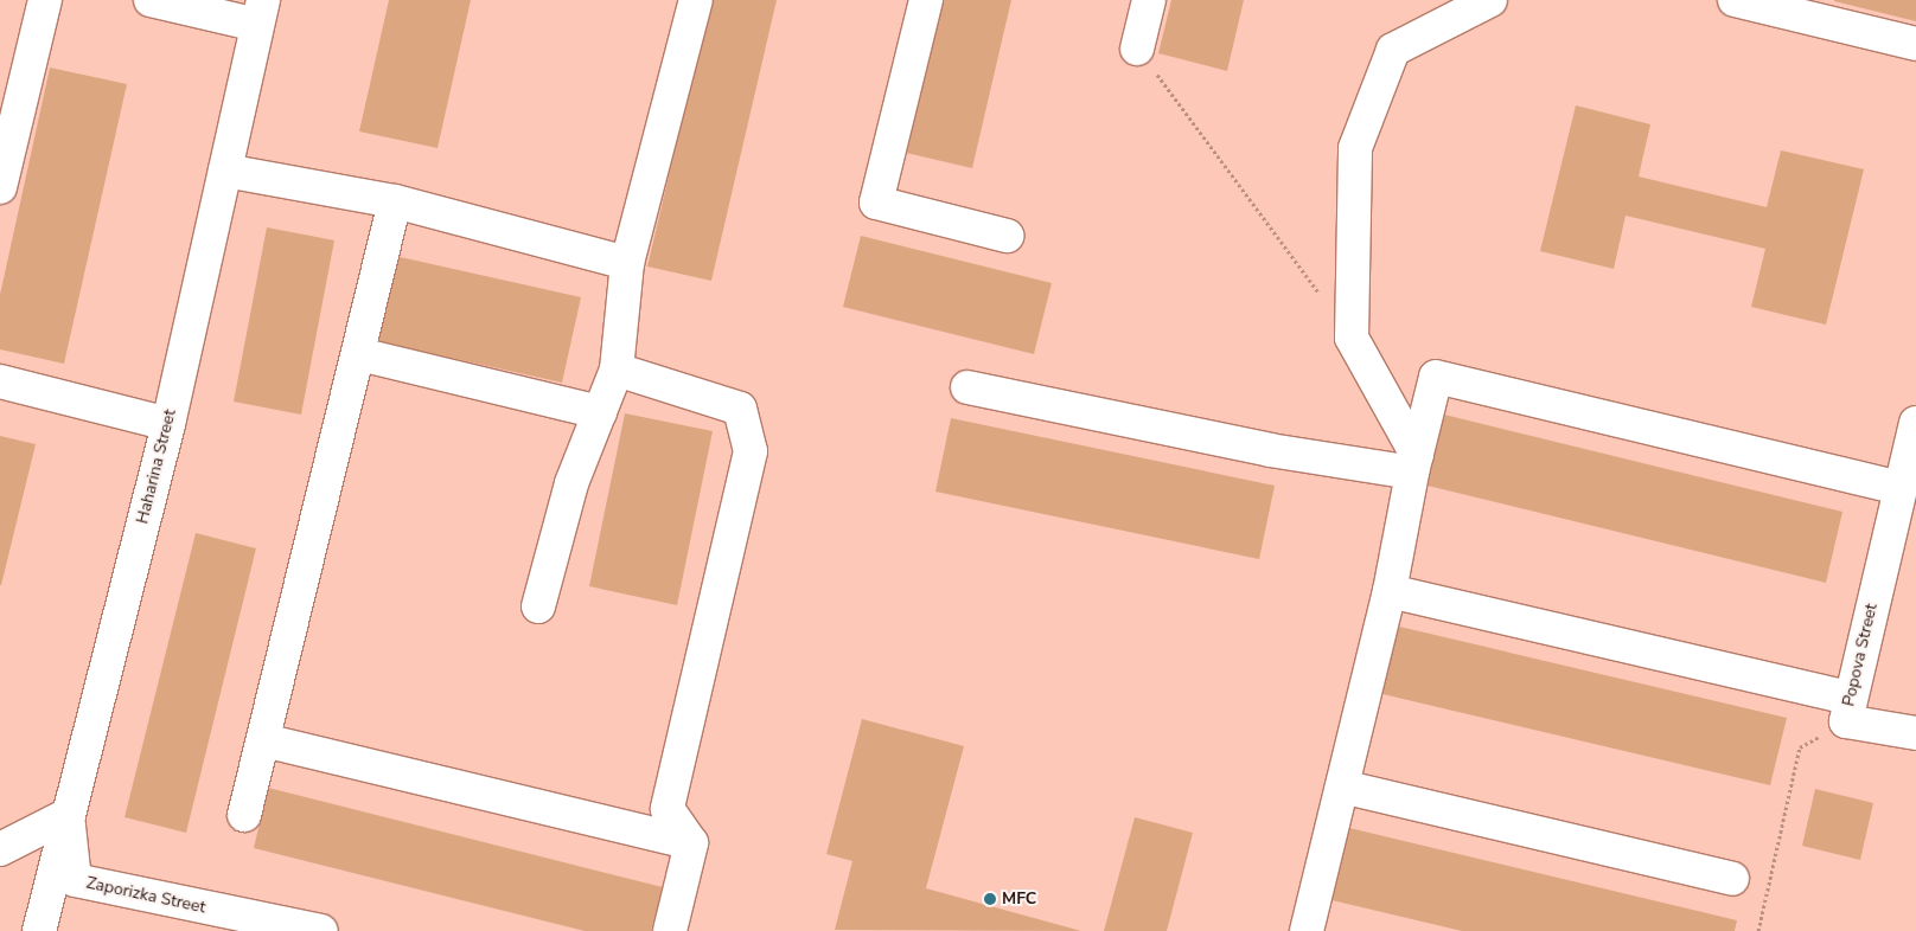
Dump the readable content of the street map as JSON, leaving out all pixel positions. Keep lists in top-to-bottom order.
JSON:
{
  "streets": {
    "street": ["Haharina Street", "Popova Street", "Zaporizka Street"]
  },
  "crossings": [
    ["Haharina Street", "Zaporizka Street"]
  ],
  "places": ["MFC"]
}
